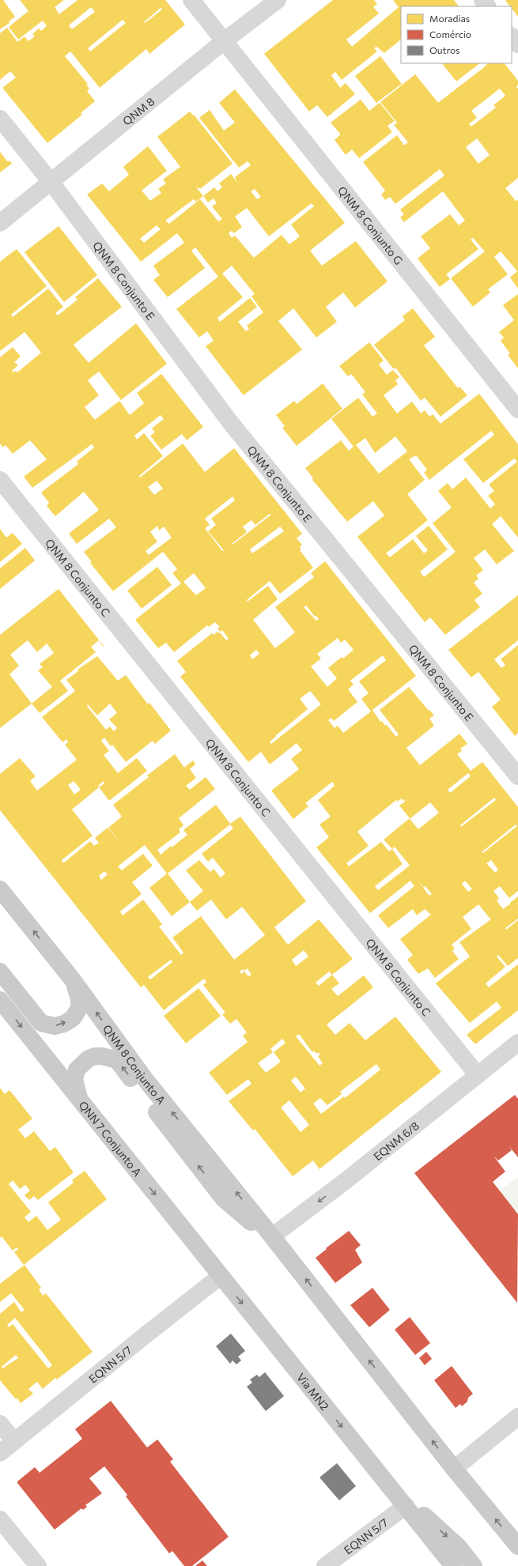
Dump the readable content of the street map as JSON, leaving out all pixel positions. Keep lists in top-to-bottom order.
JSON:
{
  "streets": {
    "main road": ["QNM 8 Conjunto A", "QNN 7 Conjunto A", "Via MN2"],
    "street": [
      "QNM 8",
      "QNM 8 Conjunto G",
      "QNM 8 Conjunto E",
      "QNM 8 Conjunto C",
      "EQNM 6/8",
      "EQNN 5/7"
    ]
  },
  "crossings": [
    ["QNM 8", "QNM 8 Conjunto G"],
    ["QNM 8", "QNM 8 Conjunto E"],
    ["QNM 8 Conjunto C", "EQNM 6/8"],
    ["QNM 8 Conjunto A", "EQNM 6/8"],
    ["QNN 7 Conjunto A", "EQNN 5/7"],
    ["QNN 7 Conjunto A", "Via MN2"],
    ["EQNN 5/7", "Via MN2"]
  ],
  "one_way": ["QNM 8 Conjunto A", "QNN 7 Conjunto A", "EQNM 6/8"],
  "legend": ["Moradias", "Comércio", "Outros"]
}
